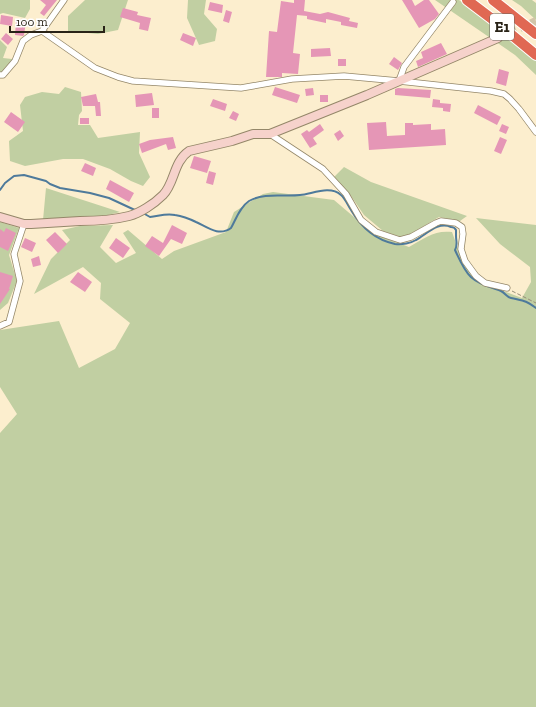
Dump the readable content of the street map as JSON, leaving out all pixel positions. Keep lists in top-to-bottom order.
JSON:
{
  "streets": {
    "highway": ["E1"]
  },
  "scale_bar": "100 m"
}
